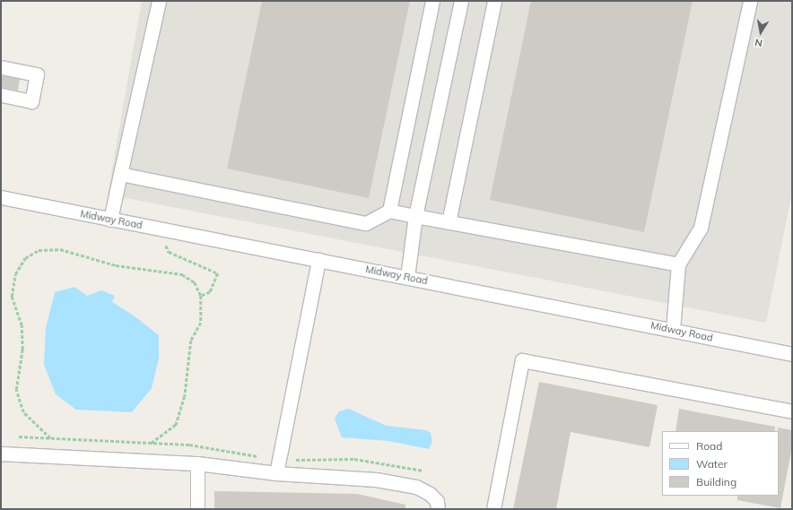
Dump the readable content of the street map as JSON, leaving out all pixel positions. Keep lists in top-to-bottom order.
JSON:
{
  "streets": {
    "street": ["Midway Road"]
  },
  "legend": ["Road", "Water", "Building"],
  "north": "bottom"
}
